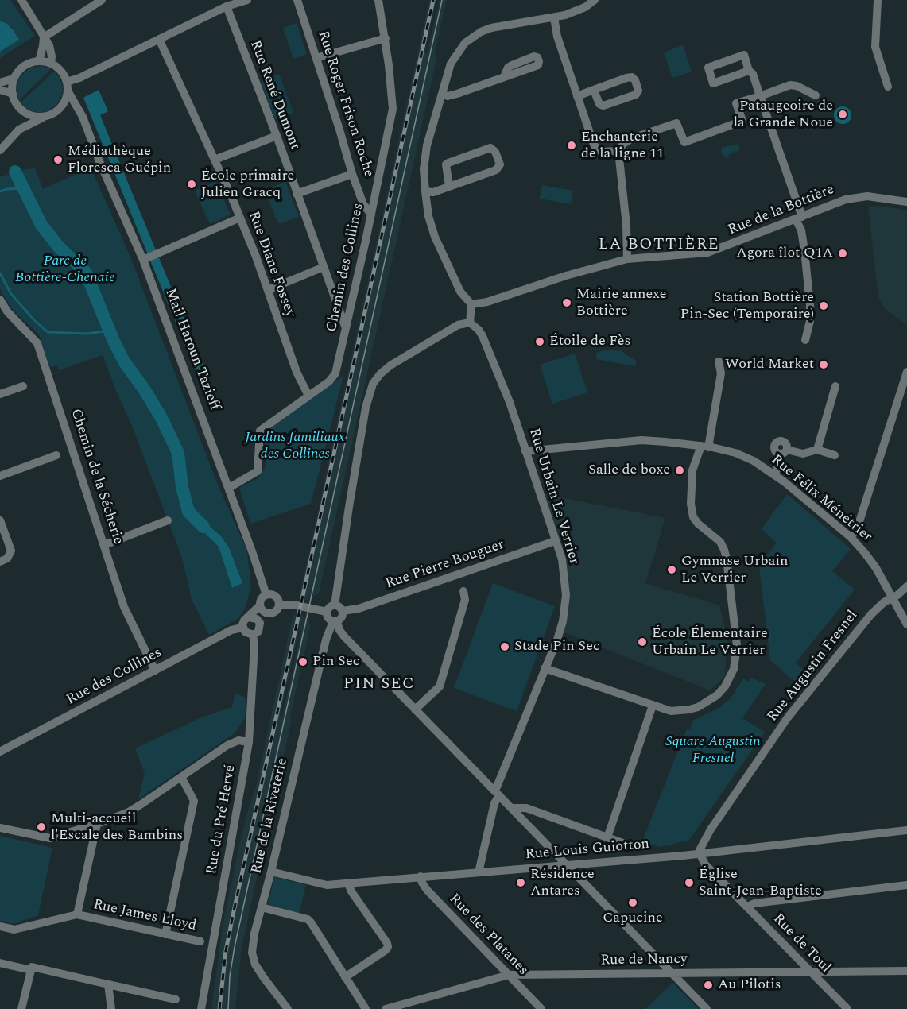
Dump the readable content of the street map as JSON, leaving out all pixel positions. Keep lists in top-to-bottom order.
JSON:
{
  "streets": {
    "street": [
      "Rue René Dumont",
      "Rue Roger Frison Roche",
      "Rue de la Bottière",
      "Rue Diane Fossey",
      "Chemin des Collines",
      "Mail Haroun Tazieff",
      "Chemin de la Sécherie",
      "Rue Urbain Le Verrier",
      "Rue Félix Ménétrier",
      "Rue Pierre Bouguer",
      "Rue Augustin Fresnel",
      "Rue des Collines",
      "Rue de la Riveterie",
      "Rue du Pré Hervé",
      "Rue Louis Guiotton",
      "Rue James Lloyd",
      "Rue des Platanes",
      "Rue de Toul",
      "Rue de Nancy"
    ]
  },
  "crossings": [
    ["Rue René Dumont", "Chemin des Collines"],
    ["Rue Roger Frison Roche", "Chemin des Collines"],
    ["Rue Diane Fossey", "Chemin des Collines"],
    ["Chemin des Collines", "Mail Haroun Tazieff"],
    ["Chemin de la Sécherie", "Rue des Collines"],
    ["Rue Urbain Le Verrier", "Rue Félix Ménétrier"],
    ["Rue Urbain Le Verrier", "Rue Pierre Bouguer"],
    ["Rue Urbain Le Verrier", "Rue Louis Guiotton"],
    ["Rue Félix Ménétrier", "Rue Augustin Fresnel"],
    ["Rue Pierre Bouguer", "Rue de la Riveterie"],
    ["Rue Augustin Fresnel", "Rue Louis Guiotton"],
    ["Rue Augustin Fresnel", "Rue de Toul"],
    ["Rue des Collines", "Rue du Pré Hervé"],
    ["Rue de la Riveterie", "Rue Louis Guiotton"],
    ["Rue Louis Guiotton", "Rue des Platanes"],
    ["Rue Louis Guiotton", "Rue de Toul"],
    ["Rue des Platanes", "Rue de Nancy"],
    ["Rue de Toul", "Rue de Nancy"]
  ],
  "districts": ["LA BOTTIÈRE", "PIN SEC"],
  "parks": ["Parc de Bottière-Chenaie", "Jardins familiaux des Collines", "Square Augustin Fresnel"],
  "places": [
    "Pataugeoire de la Grande Noue",
    "Enchanterie de la ligne 11",
    "Médiathèque Floresca Guépin",
    "École primaire Julien Gracq",
    "Agora îlot Q1A",
    "Mairie annexe Bottière",
    "Station Bottière Pin-Sec (Temporaire)",
    "Étoile de Fès",
    "World Market",
    "Salle de boxe",
    "Gymnase Urbain Le Verrier",
    "École Élementaire Urbain Le Verrier",
    "Stade Pin Sec",
    "Pin Sec",
    "Multi-accueil l'Escale des Bambins",
    "Résidence Antares",
    "Église Saint-Jean-Baptiste",
    "Capucine",
    "Au Pilotis"
  ]
}
